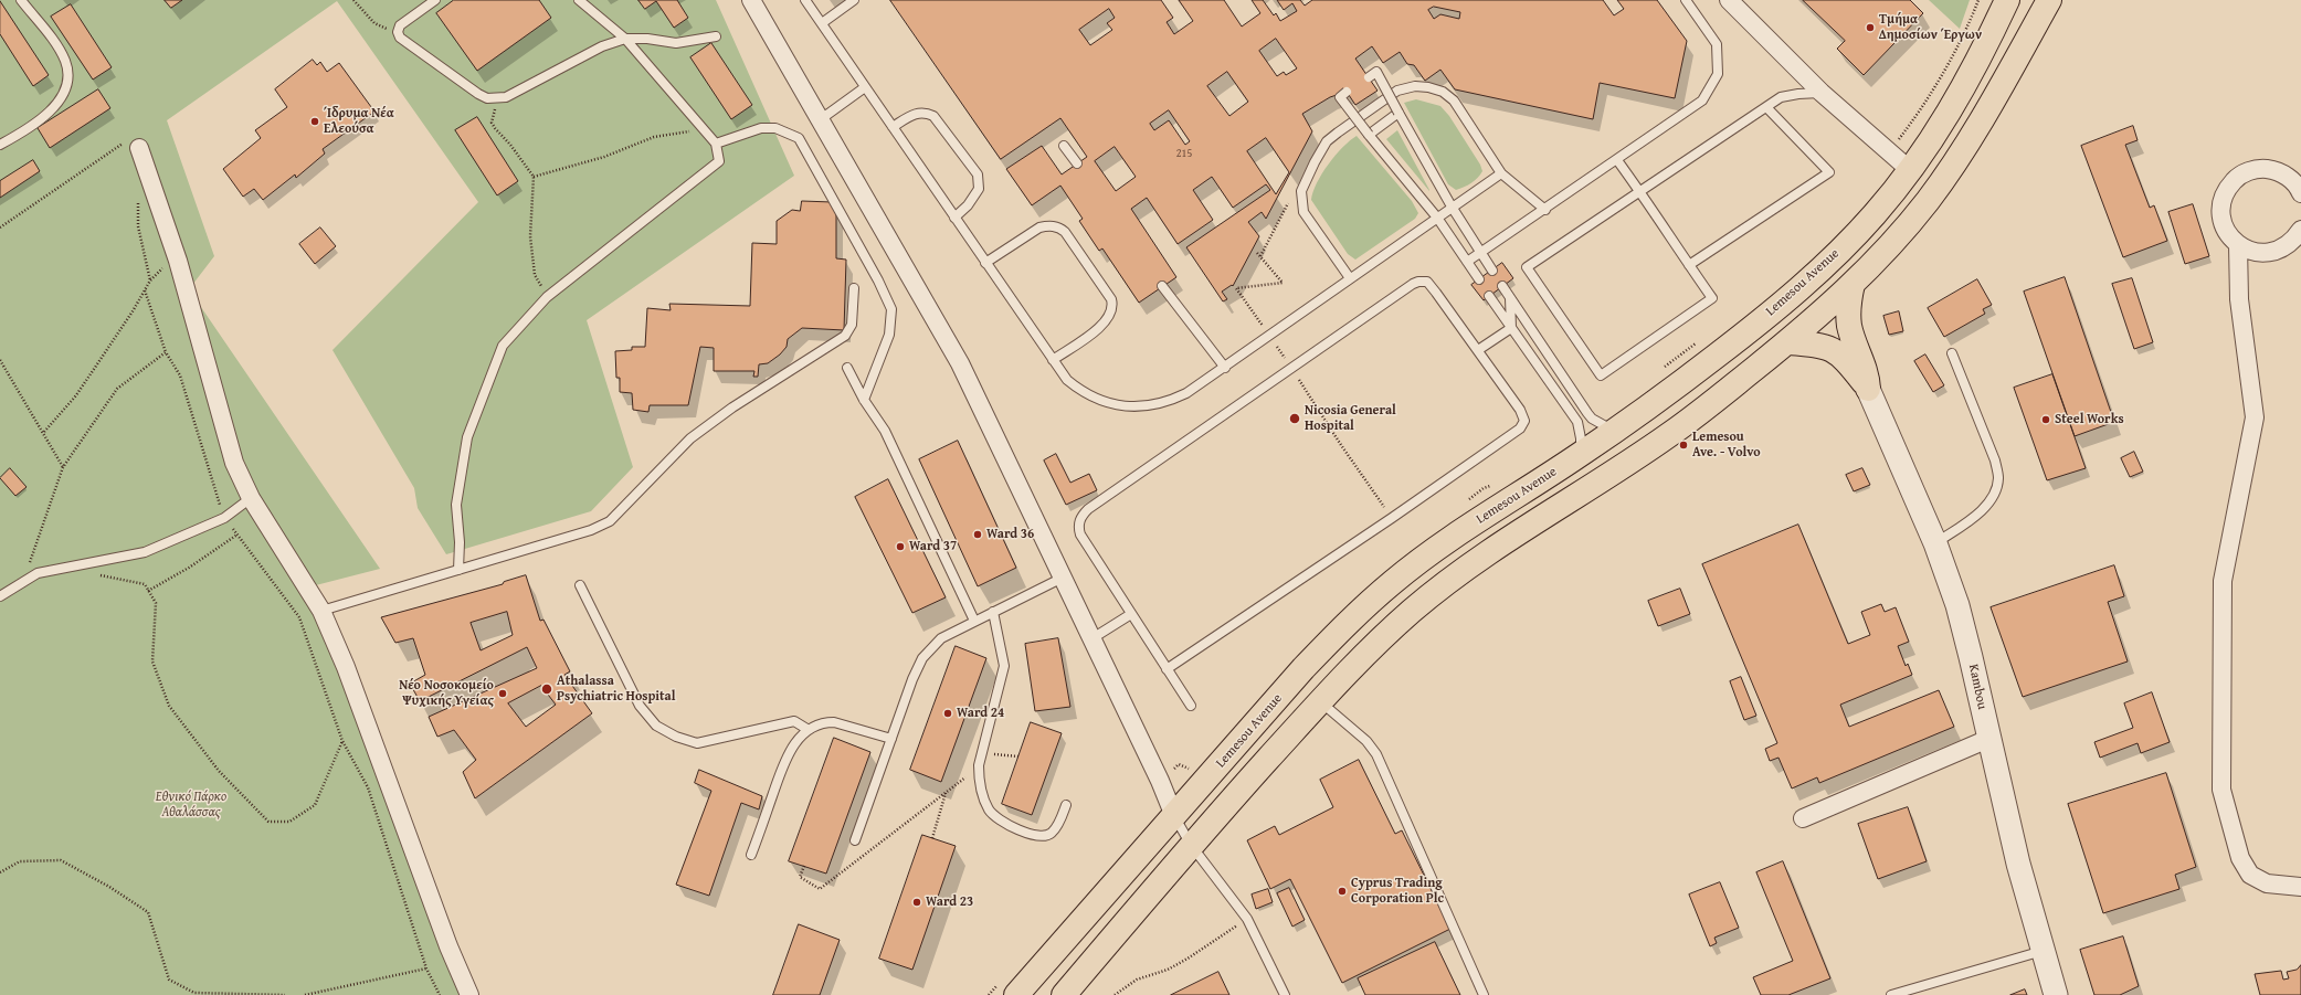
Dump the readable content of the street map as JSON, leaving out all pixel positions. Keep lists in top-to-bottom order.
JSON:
{
  "streets": {
    "main road": ["Lemesou Avenue"],
    "street": ["Kambou"]
  },
  "parks": ["Εθνικό Πάρκο Αθαλάσσας"],
  "places": [
    "Τμήμα Δημοσίων Έργων",
    "Ίδρυμα Νέα Ελεούσα",
    "Nicosia General Hospital",
    "Steel Works",
    "Lemesou Ave. - Volvo",
    "Ward 36",
    "Ward 37",
    "Athalassa Psychiatric Hospital",
    "Νέο Νοσοκομείο Ψυχικής Υγείας",
    "Ward 24",
    "Cyprus Trading Corporation Plc",
    "Ward 23"
  ],
  "house_numbers": ["215"]
}
